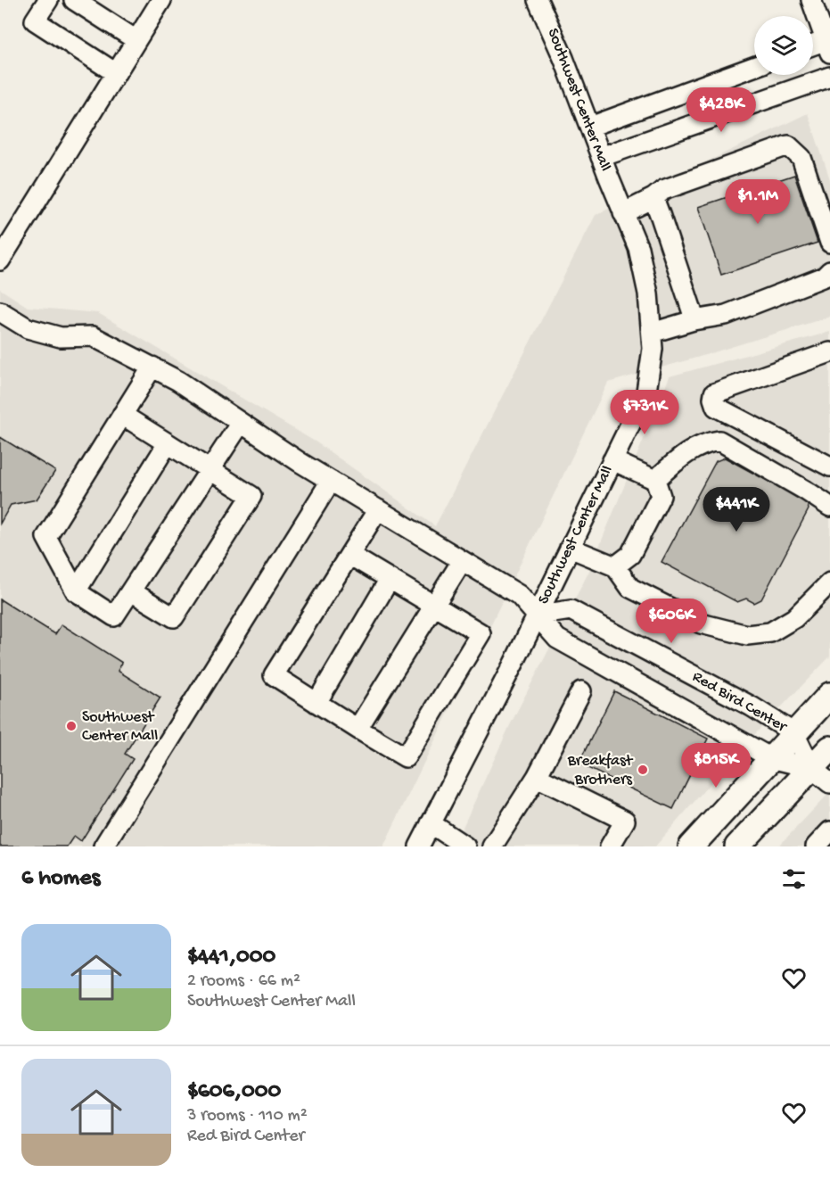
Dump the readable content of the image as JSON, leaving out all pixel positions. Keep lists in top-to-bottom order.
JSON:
{
  "streets": {
    "street": ["Southwest Center Mall", "Red Bird Center"]
  },
  "crossings": [
    ["Southwest Center Mall", "Red Bird Center"]
  ],
  "places": ["Southwest Center Mall", "Breakfast Brothers"],
  "page": {
    "price": [
      "$428K",
      "$1.1M",
      "$731K",
      "$441K",
      "$606K",
      "$815K"
    ],
    "heading": "6 homes",
    "list": [
      {
        "name": "$441,000",
        "note": "2 rooms · 66 m² · Southwest Center Mall"
      },
      {
        "name": "$606,000",
        "note": "3 rooms · 110 m² · Red Bird Center"
      }
    ]
  }
}
